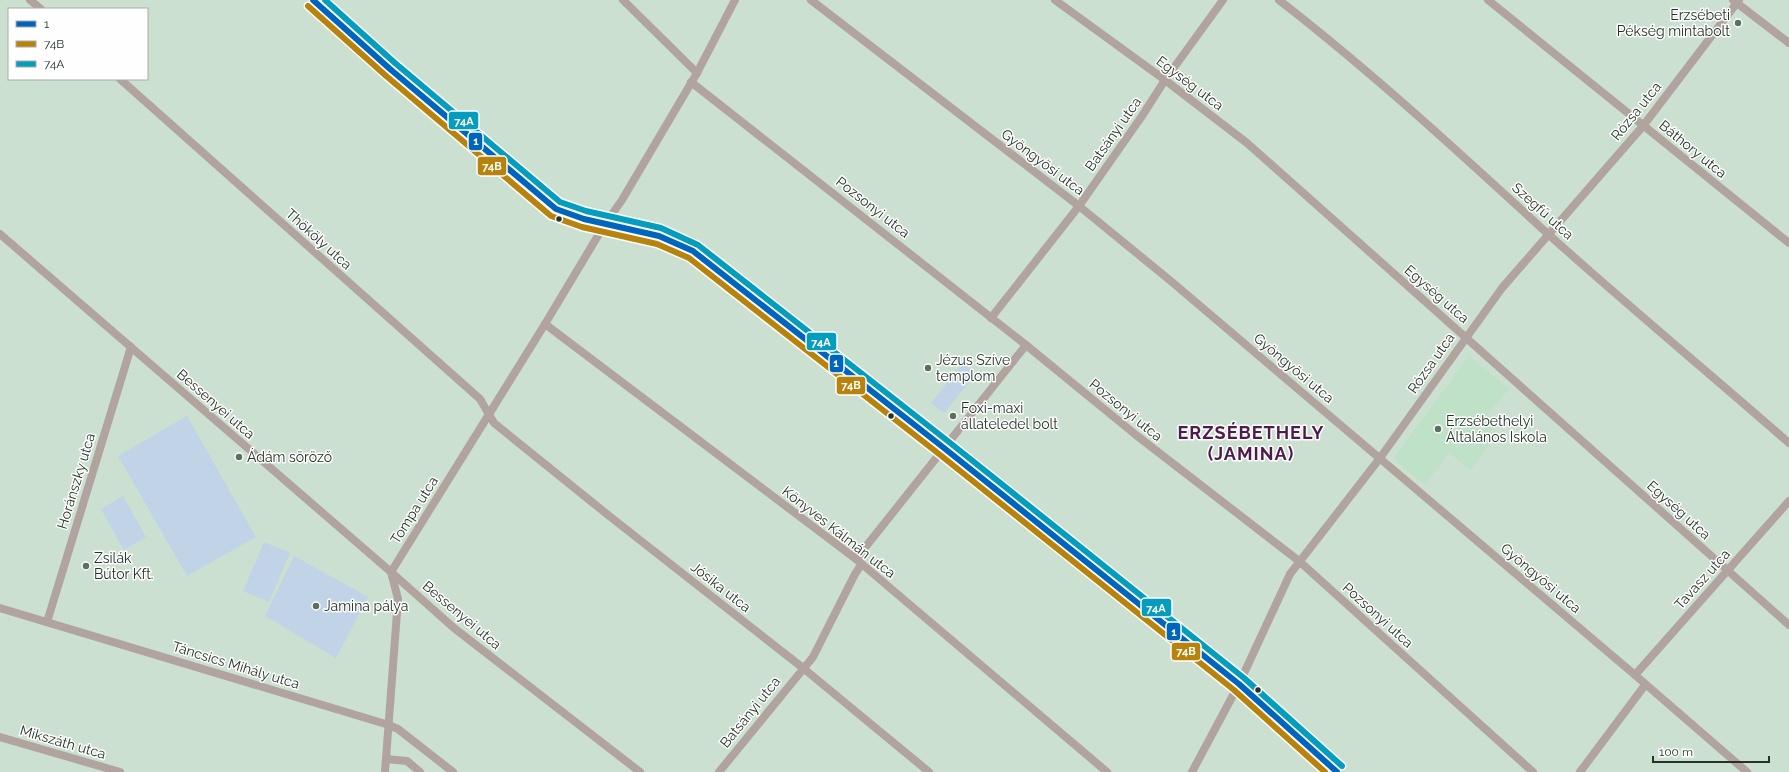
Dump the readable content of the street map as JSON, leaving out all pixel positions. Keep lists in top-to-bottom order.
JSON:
{
  "streets": {
    "street": [
      "Egység utca",
      "Rózsa utca",
      "Batsányi utca",
      "Báthory utca",
      "Gyöngyösi utca",
      "Pozsonyi utca",
      "Szegfű utca",
      "Thököly utca",
      "Bessenyei utca",
      "Horánszky utca",
      "Tompa utca",
      "Könyves Kálmán utca",
      "Tavasz utca",
      "Jósika utca",
      "Táncsics Mihály utca",
      "Mikszáth utca"
    ]
  },
  "crossings": [
    ["Egység utca", "Rózsa utca"],
    ["Egység utca", "Batsányi utca"],
    ["Egység utca", "Tavasz utca"],
    ["Rózsa utca", "Báthory utca"],
    ["Rózsa utca", "Gyöngyösi utca"],
    ["Rózsa utca", "Pozsonyi utca"],
    ["Rózsa utca", "Szegfű utca"],
    ["Batsányi utca", "Gyöngyösi utca"],
    ["Batsányi utca", "Pozsonyi utca"],
    ["Batsányi utca", "Könyves Kálmán utca"],
    ["Batsányi utca", "Jósika utca"],
    ["Gyöngyösi utca", "Tavasz utca"],
    ["Pozsonyi utca", "Tompa utca"],
    ["Thököly utca", "Tompa utca"],
    ["Thököly utca", "Jósika utca"],
    ["Bessenyei utca", "Horánszky utca"],
    ["Bessenyei utca", "Tompa utca"],
    ["Horánszky utca", "Táncsics Mihály utca"],
    ["Tompa utca", "Könyves Kálmán utca"]
  ],
  "districts": ["ERZSÉBETHELY (JAMINA)"],
  "places": [
    "Erzsébeti Pékség mintabolt",
    "Jézus Szíve templom",
    "Foxi-maxi állateledel bolt",
    "Erzsébethelyi Általános Iskola",
    "Ádám söröző",
    "Zsilák Bútor Kft.",
    "Jamina pálya"
  ],
  "lines": ["transit line 1", "transit line 74A", "transit line 74B"],
  "legend": ["1", "74B", "74A"],
  "scale_bar": "100 m"
}
